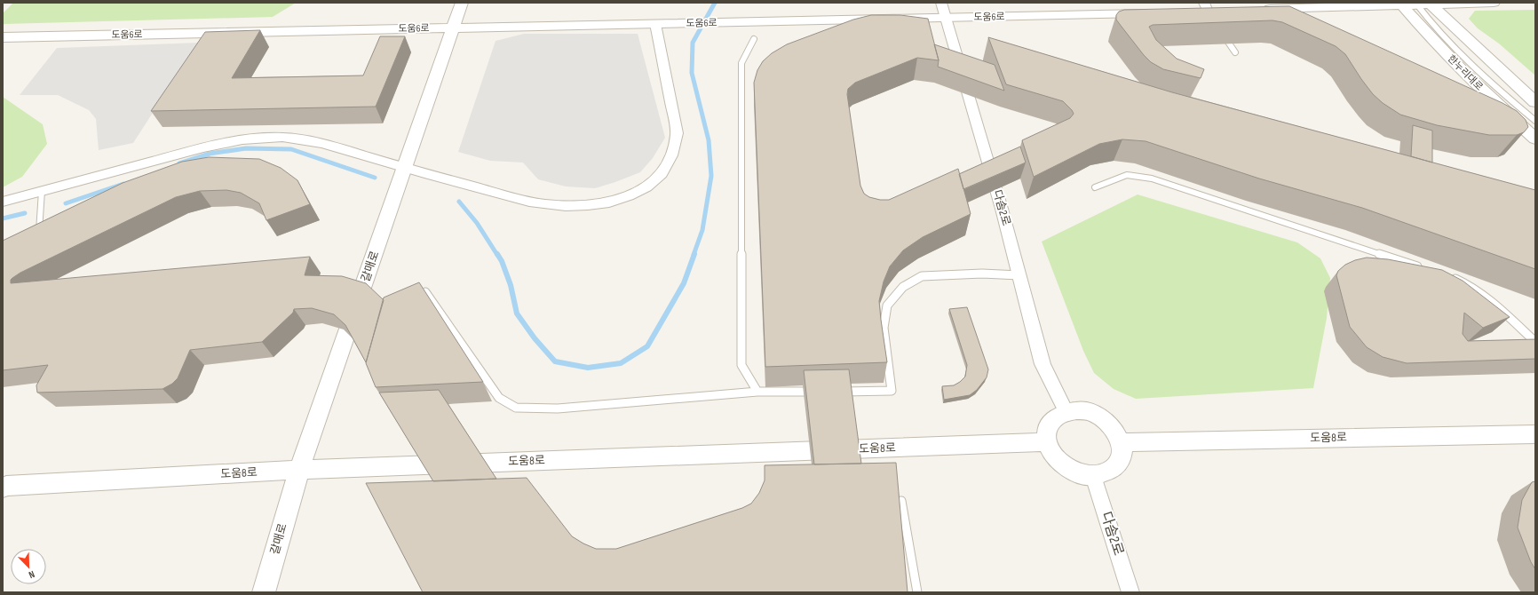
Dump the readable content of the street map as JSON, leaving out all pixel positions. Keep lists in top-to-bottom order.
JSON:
{
  "streets": {
    "street": [
      "도움6로",
      "한누리대로",
      "다솜2로",
      "갈매로",
      "도움8로"
    ]
  },
  "crossings": [
    ["도움6로", "다솜2로"],
    ["도움6로", "갈매로"],
    ["다솜2로", "도움8로"],
    ["갈매로", "도움8로"]
  ],
  "north": "bottom right"
}
